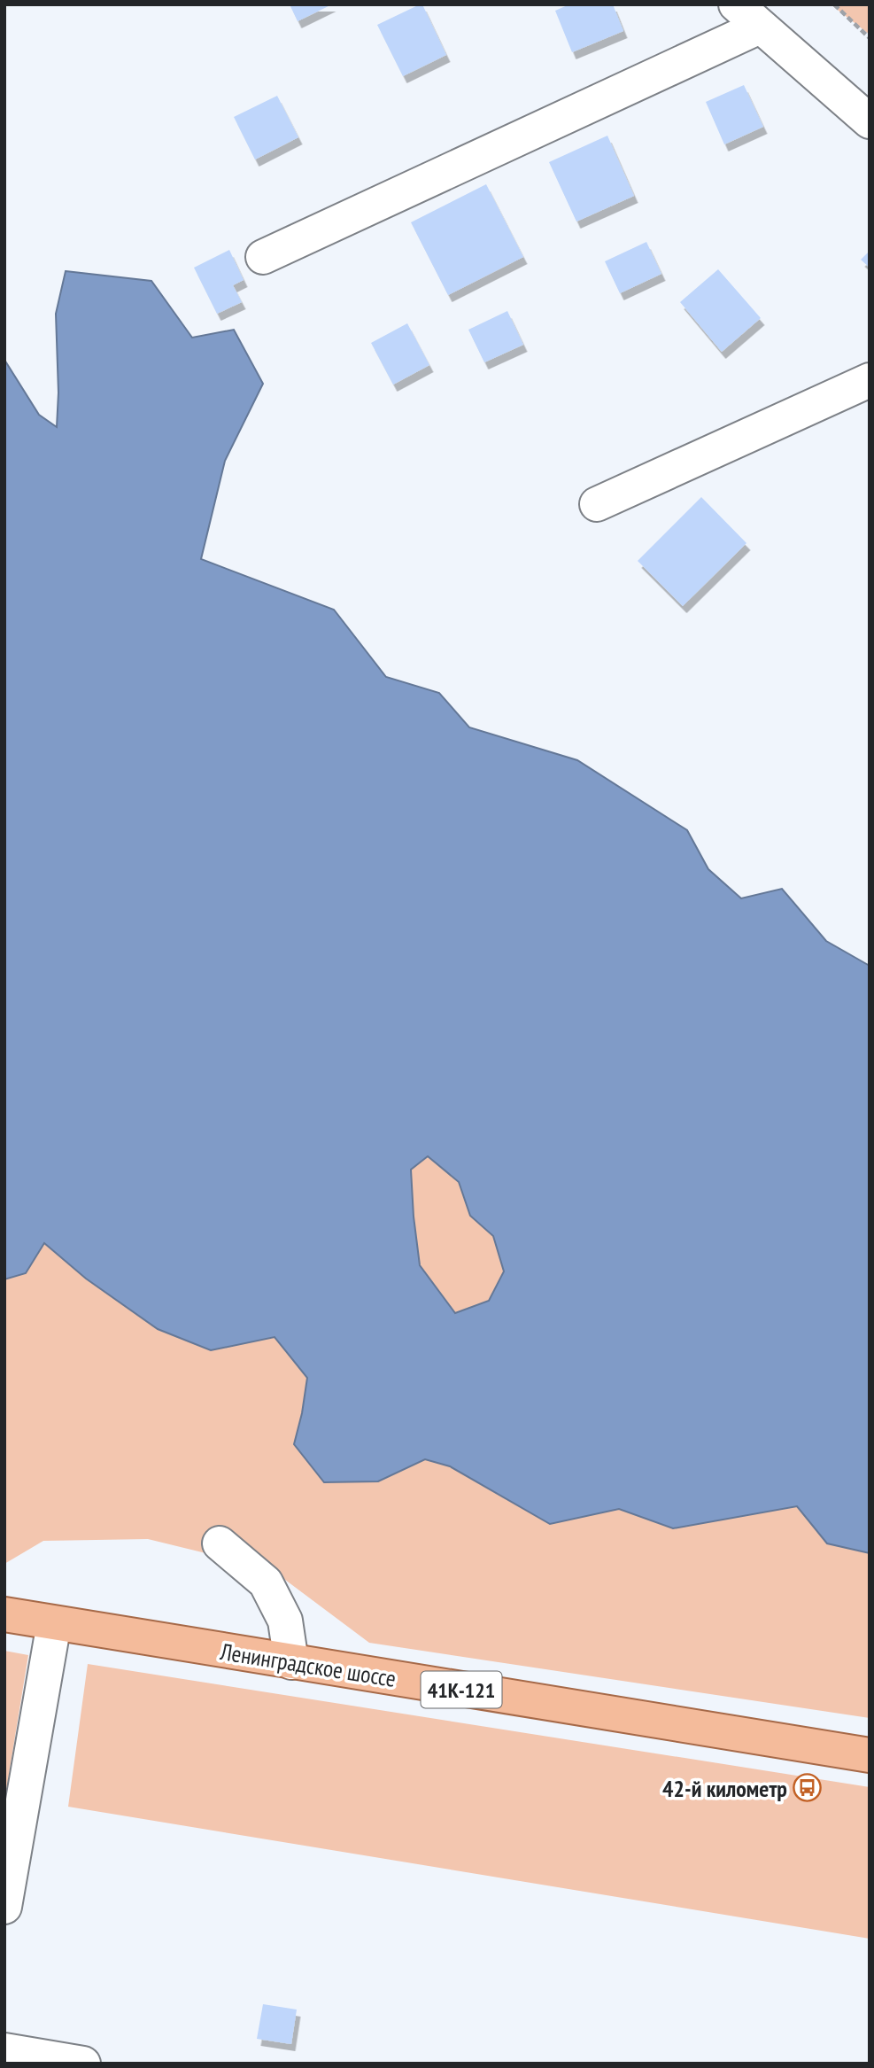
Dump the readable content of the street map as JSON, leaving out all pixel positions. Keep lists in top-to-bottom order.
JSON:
{
  "streets": {
    "main road": ["Ленинградское шоссе", "41К-121"]
  },
  "places": {
    "bus stop": ["42-й километр"]
  }
}
